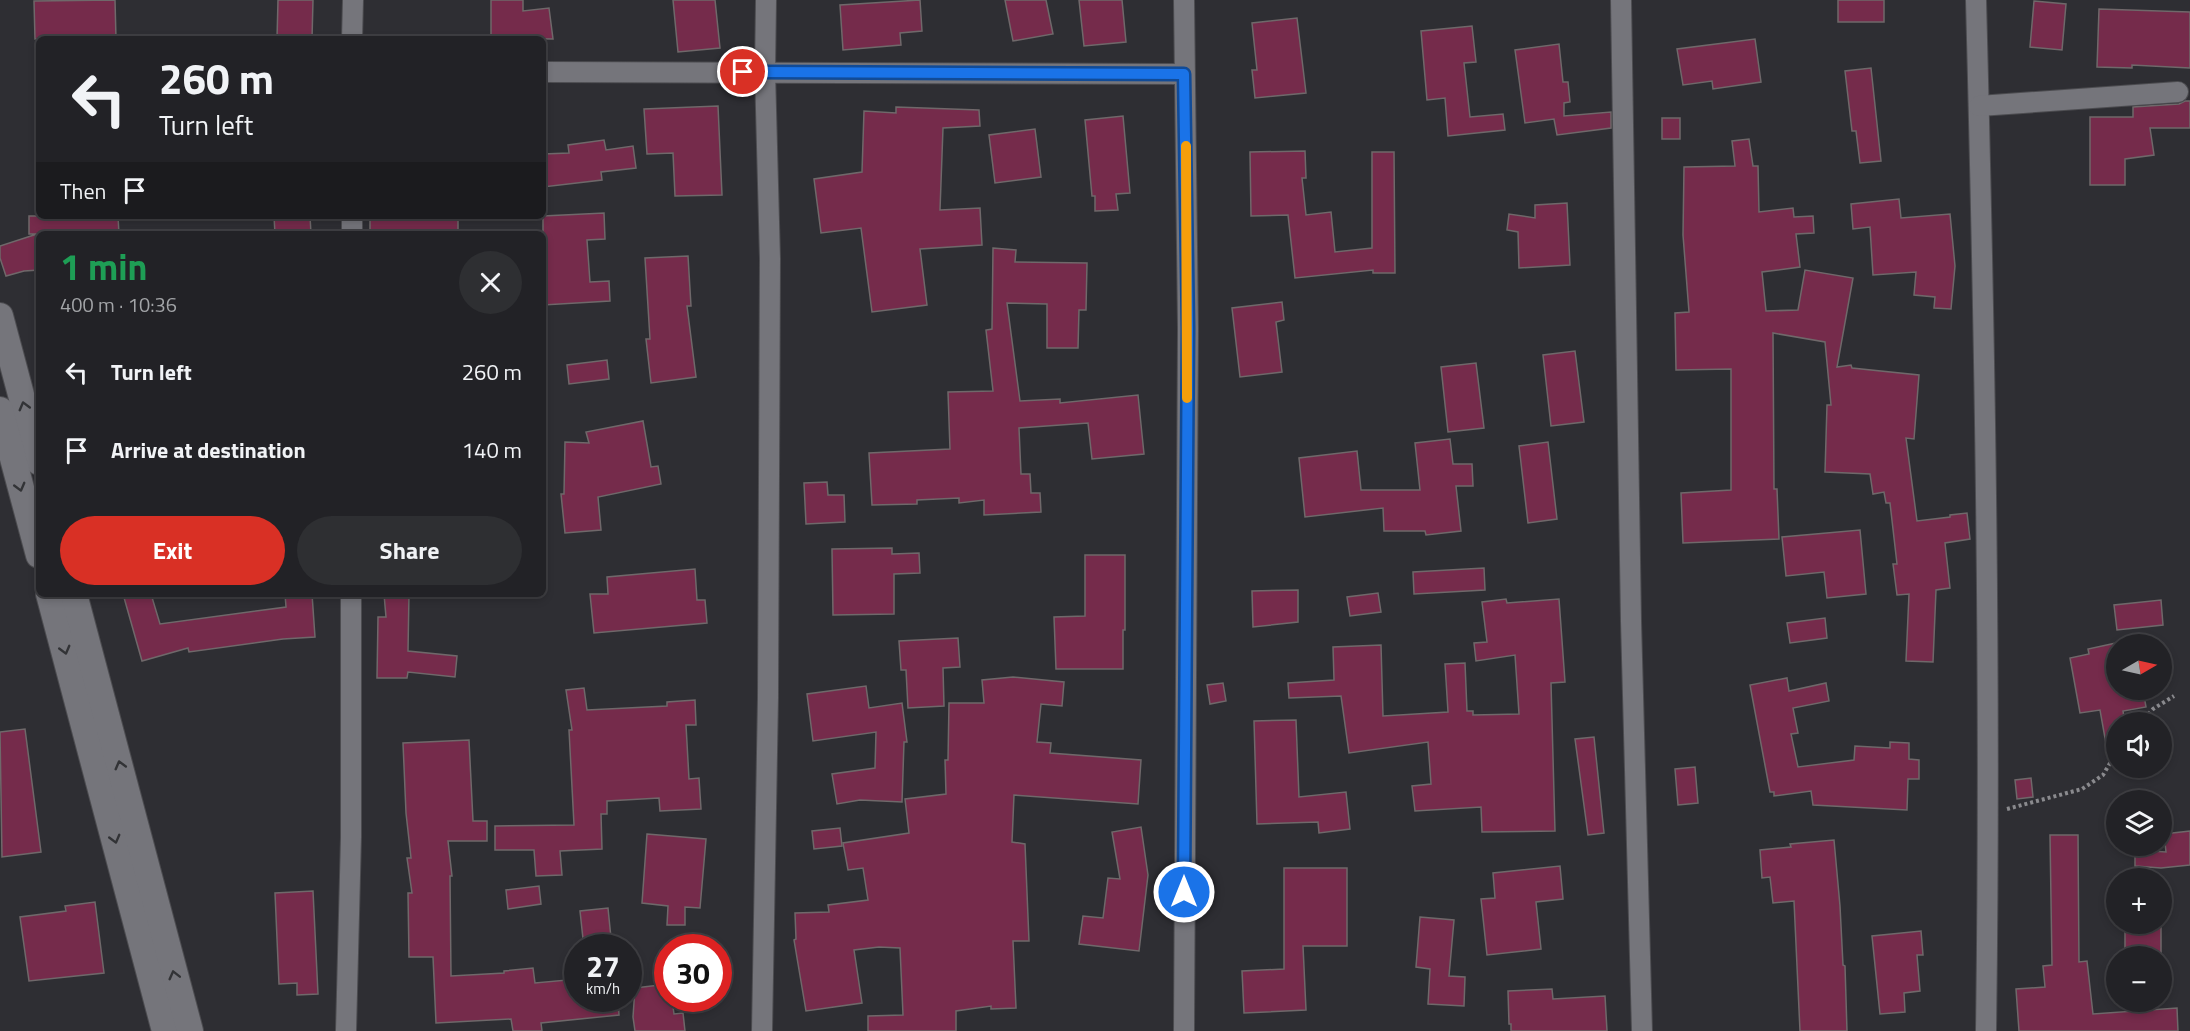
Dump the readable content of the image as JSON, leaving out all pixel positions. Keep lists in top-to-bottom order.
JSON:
{
  "north": "right",
  "page": {
    "turn": ["260 m", "Turn left"],
    "then": "Then",
    "heading": ["1 min", "400 m · 10:36"],
    "list": [
      {
        "name": "Turn left",
        "value": "260 m"
      },
      {
        "name": "Arrive at destination",
        "value": "140 m"
      }
    ],
    "buttons": ["Exit", "Share"],
    "map_buttons": ["+", "−"],
    "speed": "27 km/h",
    "limit": "30"
  }
}
